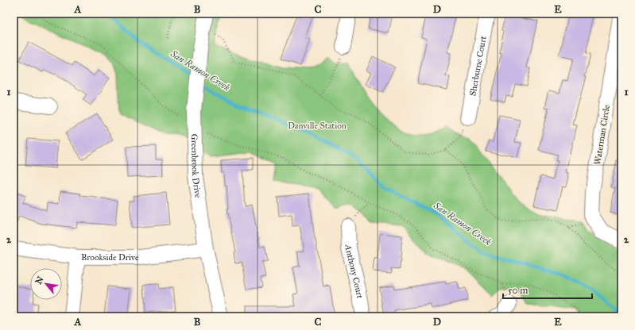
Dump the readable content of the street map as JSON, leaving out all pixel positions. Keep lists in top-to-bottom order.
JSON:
{
  "streets": {
    "street": [
      "Sherburne Court",
      "Waterman Circle",
      "Greenbrook Drive",
      "Brookside Drive",
      "Anthony Court"
    ]
  },
  "crossings": [
    ["Greenbrook Drive", "Brookside Drive"]
  ],
  "water": ["San Ramon Creek"],
  "parks": ["Danville Station"],
  "scale_bar": "50 m",
  "north": "top left",
  "grid": {
    "columns": [
      "A",
      "B",
      "C",
      "D",
      "E"
    ],
    "rows": ["1", "2"]
  }
}
